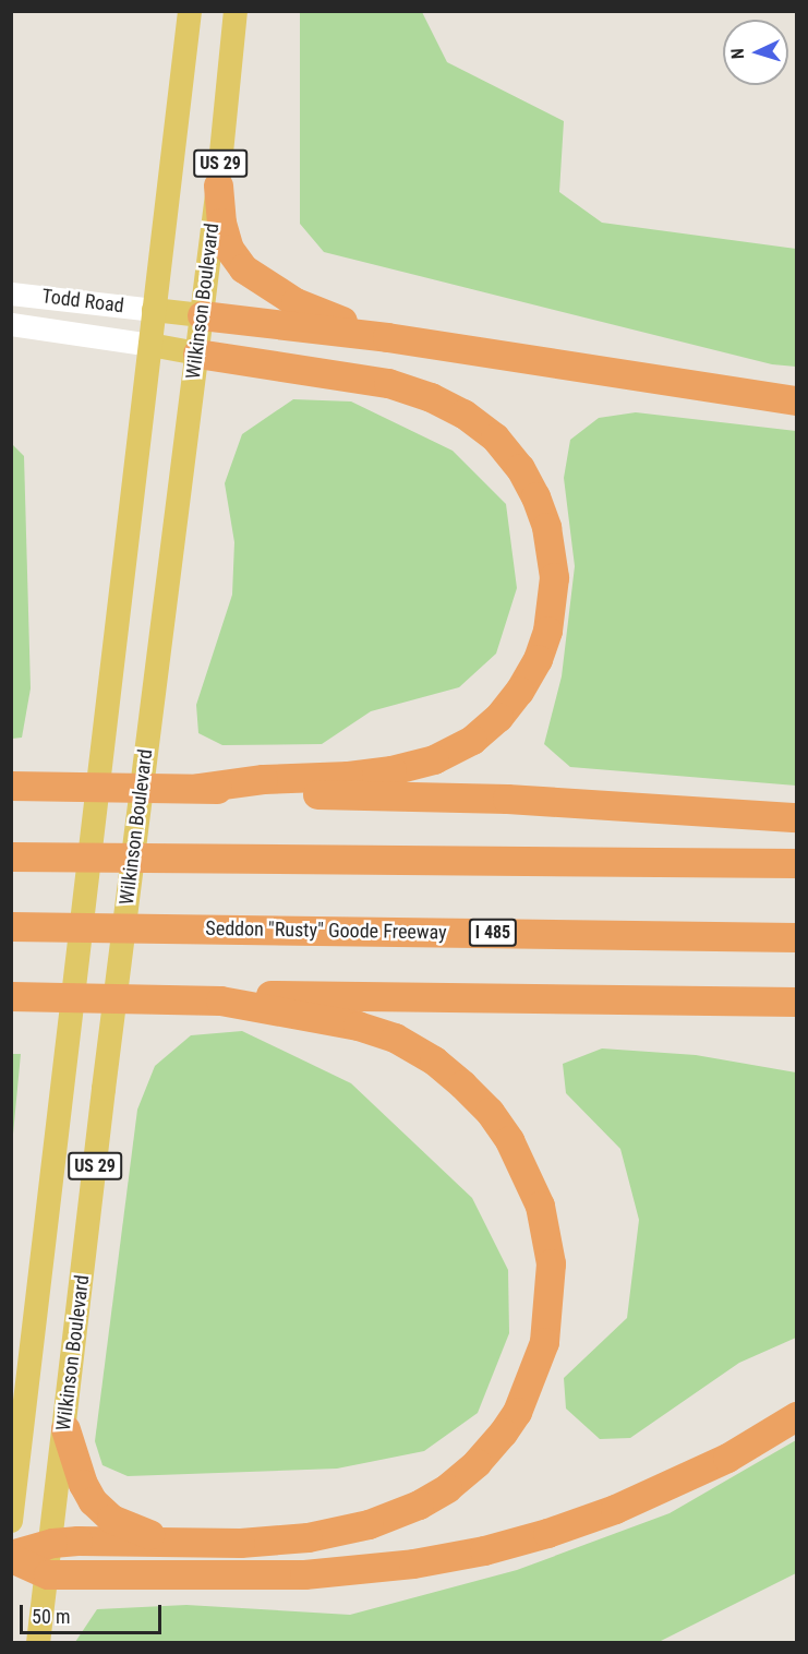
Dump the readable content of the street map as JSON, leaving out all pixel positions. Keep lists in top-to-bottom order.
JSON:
{
  "streets": {
    "highway": ["Seddon \"Rusty\" Goode Freeway", "I 485"],
    "main road": ["US 29", "Wilkinson Boulevard"],
    "street": ["Todd Road"]
  },
  "crossings": [
    ["Todd Road", "Wilkinson Boulevard"]
  ],
  "scale_bar": "50 m",
  "north": "left"
}
